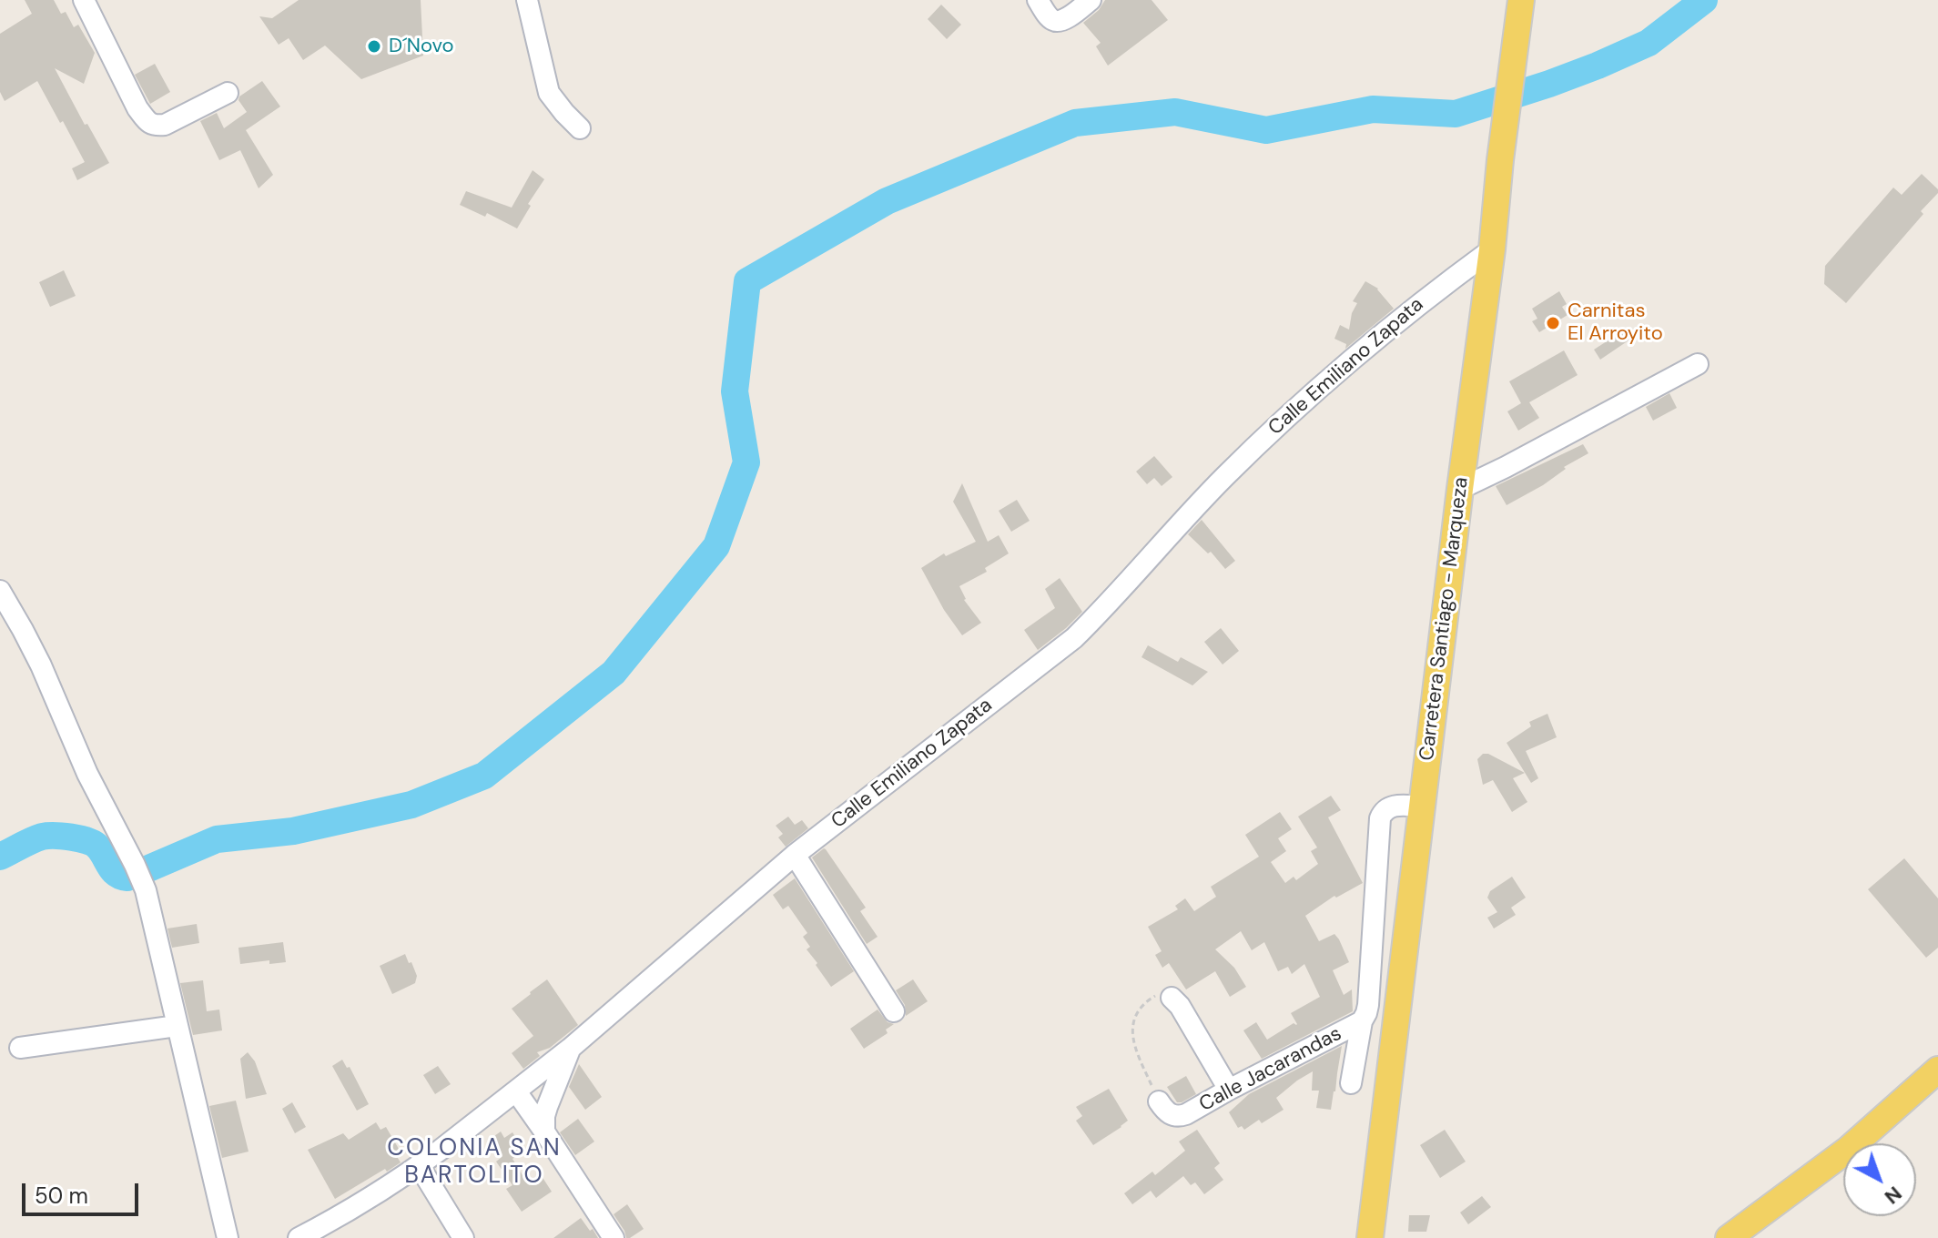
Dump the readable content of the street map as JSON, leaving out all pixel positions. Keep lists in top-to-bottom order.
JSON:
{
  "streets": {
    "main road": ["Carretera Santiago - Marqueza"],
    "street": ["Calle Emiliano Zapata", "Calle Jacarandas"]
  },
  "crossings": [
    ["Calle Emiliano Zapata", "Carretera Santiago - Marqueza"],
    ["Carretera Santiago - Marqueza", "Calle Jacarandas"]
  ],
  "districts": ["COLONIA SAN BARTOLITO"],
  "places": ["D´Novo", "Carnitas El Arroyito"],
  "scale_bar": "50 m",
  "north": "bottom right"
}
